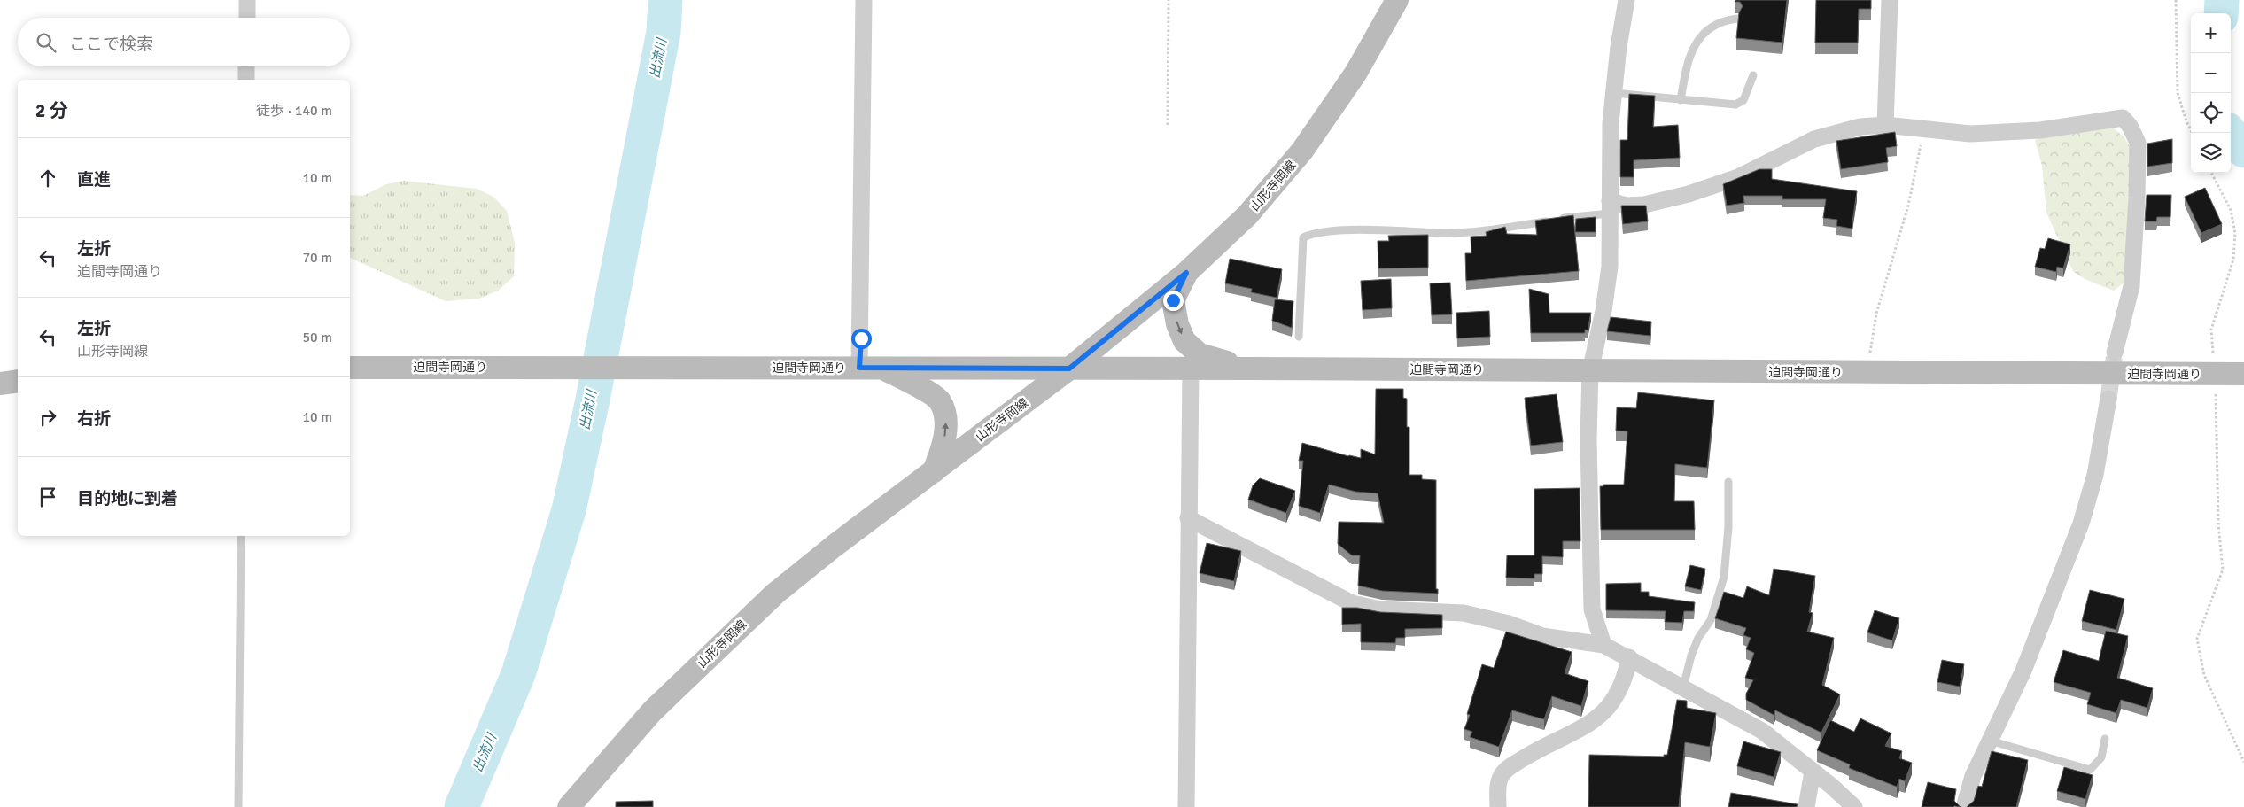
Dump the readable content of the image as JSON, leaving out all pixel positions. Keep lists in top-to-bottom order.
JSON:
{
  "streets": {
    "street": ["山形寺岡線", "迫間寺岡通り"]
  },
  "crossings": [
    ["山形寺岡線", "迫間寺岡通り"]
  ],
  "water": ["出流川"],
  "page": {
    "map_buttons": ["+", "−"],
    "search": "ここで検索",
    "heading": ["2 分", "徒歩 · 140 m"],
    "list": [
      ["直進", "10 m"],
      ["左折", "迫間寺岡通り", "70 m"],
      ["左折", "山形寺岡線", "50 m"],
      ["右折", "10 m"],
      "目的地に到着"
    ]
  }
}
